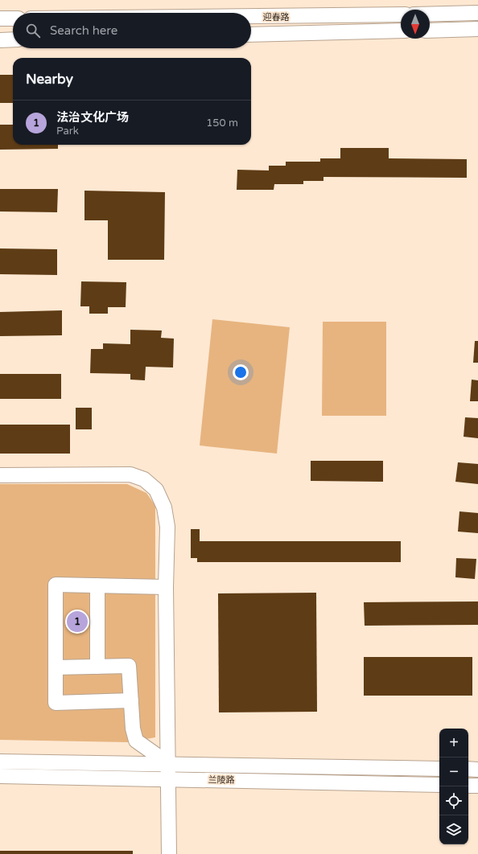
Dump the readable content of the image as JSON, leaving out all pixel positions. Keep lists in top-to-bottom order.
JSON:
{
  "streets": {
    "street": ["迎春路", "兰陵路"]
  },
  "north": "bottom",
  "page": {
    "search": "Search here",
    "heading": "Nearby",
    "list": [
      {
        "mark": "1",
        "name": "法治文化广场",
        "note": "Park",
        "value": "150 m"
      }
    ],
    "pins": "1",
    "map_buttons": ["+", "−"]
  }
}
